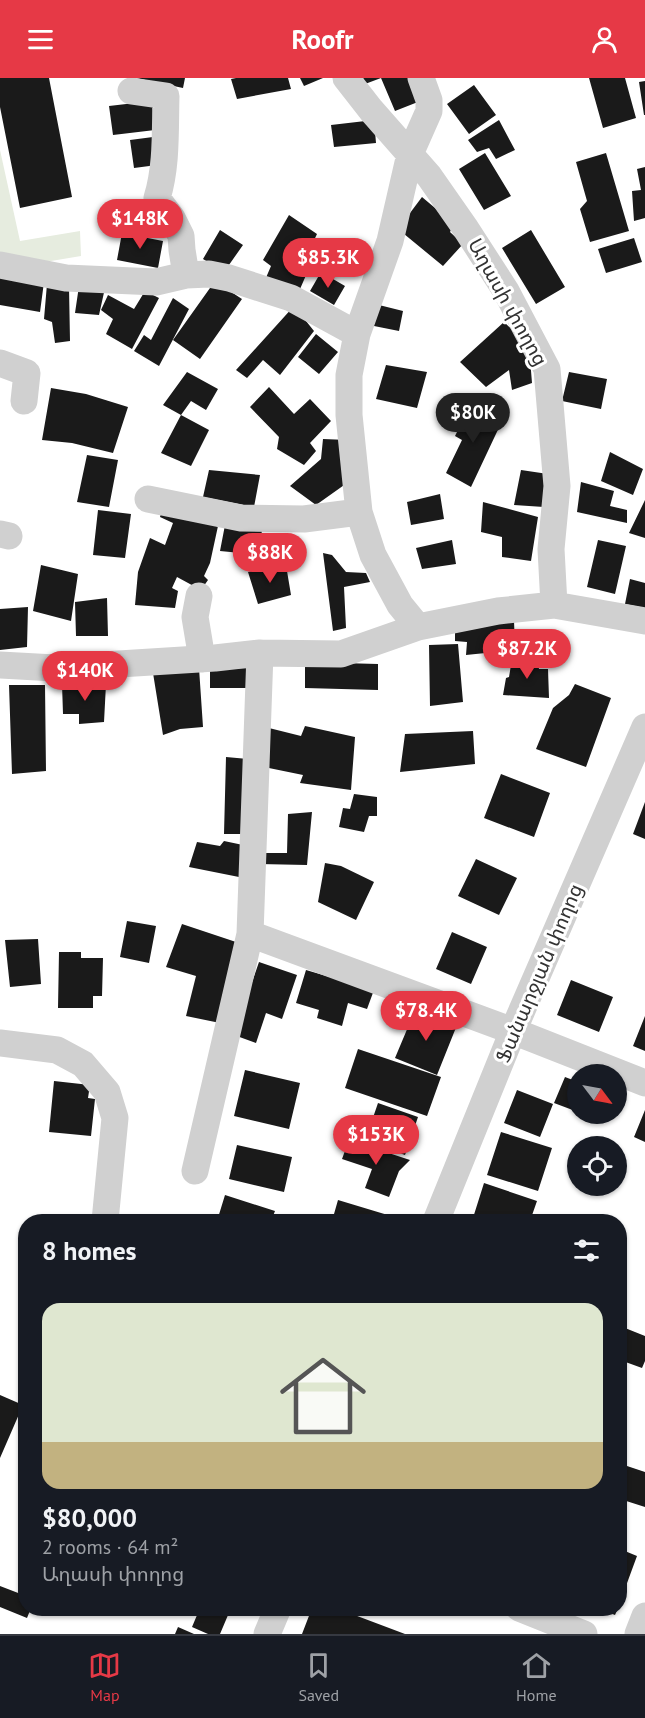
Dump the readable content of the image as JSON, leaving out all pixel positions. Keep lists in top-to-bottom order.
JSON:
{
  "streets": {
    "street": ["Աղասի փողոց", "Ֆանարջյան փողոց"]
  },
  "north": "bottom right",
  "page": {
    "header": "Roofr",
    "price": [
      "$148K",
      "$85.3K",
      "$80K",
      "$88K",
      "$87.2K",
      "$140K",
      "$78.4K",
      "$153K"
    ],
    "heading": "8 homes",
    "list": [
      {
        "name": "$80,000",
        "note": "2 rooms · 64 m² · Աղասի փողոց"
      }
    ],
    "tabs": ["Map", "Saved", "Home"]
  }
}
